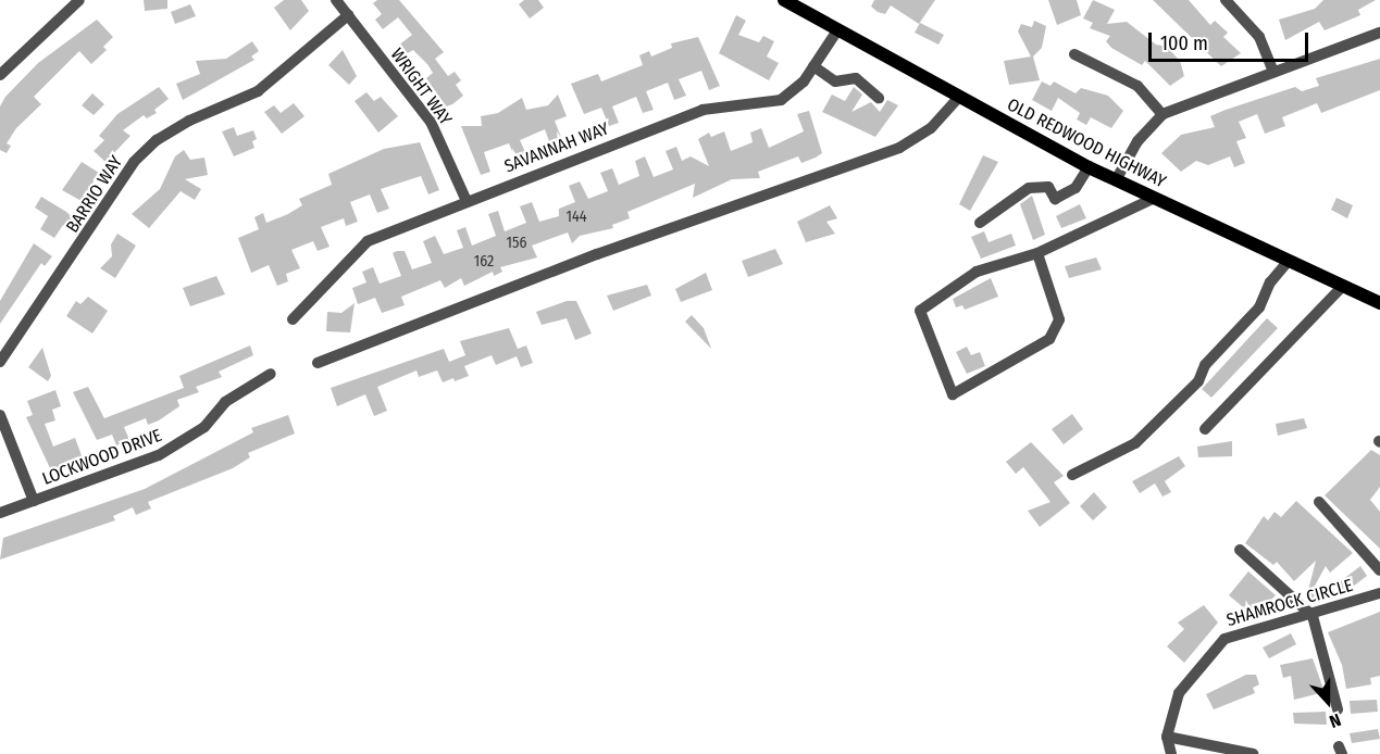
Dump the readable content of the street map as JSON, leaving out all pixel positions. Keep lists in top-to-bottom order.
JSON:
{
  "streets": {
    "main road": ["OLD REDWOOD HIGHWAY"],
    "street": [
      "WRIGHT WAY",
      "SAVANNAH WAY",
      "BARRIO WAY",
      "LOCKWOOD DRIVE",
      "SHAMROCK CIRCLE"
    ]
  },
  "crossings": [
    ["WRIGHT WAY", "SAVANNAH WAY"],
    ["WRIGHT WAY", "BARRIO WAY"],
    ["OLD REDWOOD HIGHWAY", "SAVANNAH WAY"]
  ],
  "house_numbers": ["144", "156", "162"],
  "scale_bar": "100 m",
  "north": "bottom"
}
